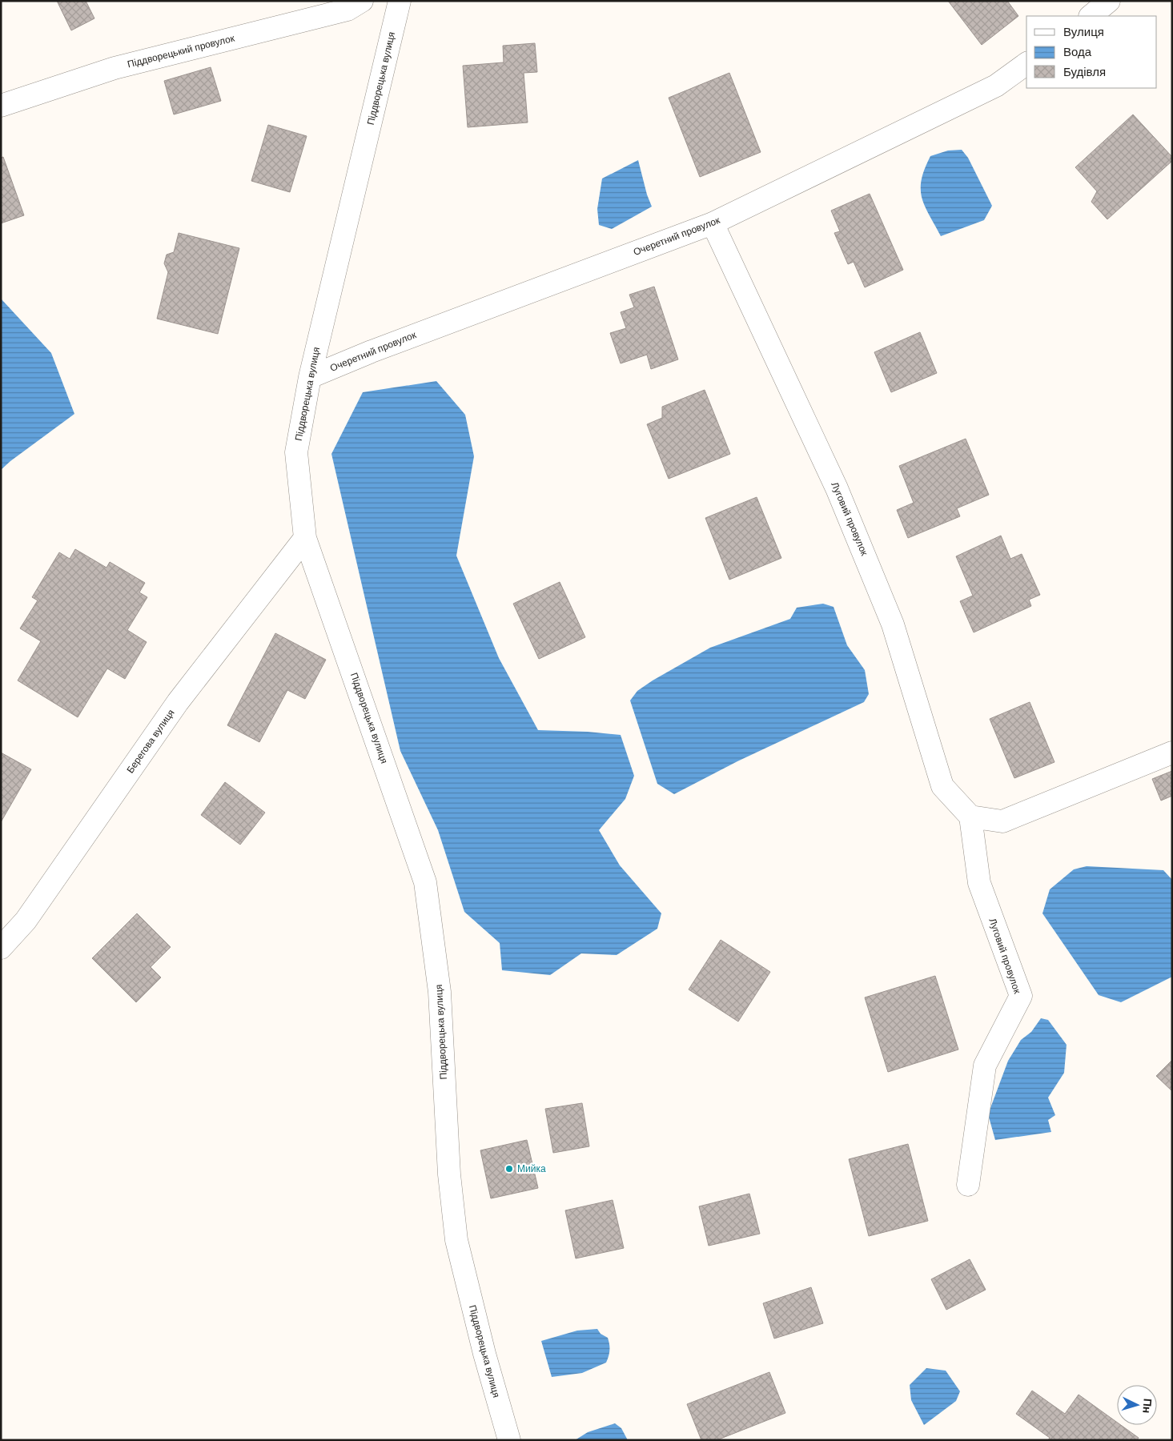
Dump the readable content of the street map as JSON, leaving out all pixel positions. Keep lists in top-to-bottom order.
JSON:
{
  "streets": {
    "street": [
      "Піддворецький провулок",
      "Піддворецька вулиця",
      "Очеретний провулок",
      "Луговий провулок",
      "Берегова вулиця"
    ]
  },
  "crossings": [
    ["Піддворецька вулиця", "Очеретний провулок"],
    ["Піддворецька вулиця", "Берегова вулиця"],
    ["Очеретний провулок", "Луговий провулок"]
  ],
  "places": ["Мийка"],
  "legend": ["Вулиця", "Вода", "Будівля"],
  "north": "right"
}
